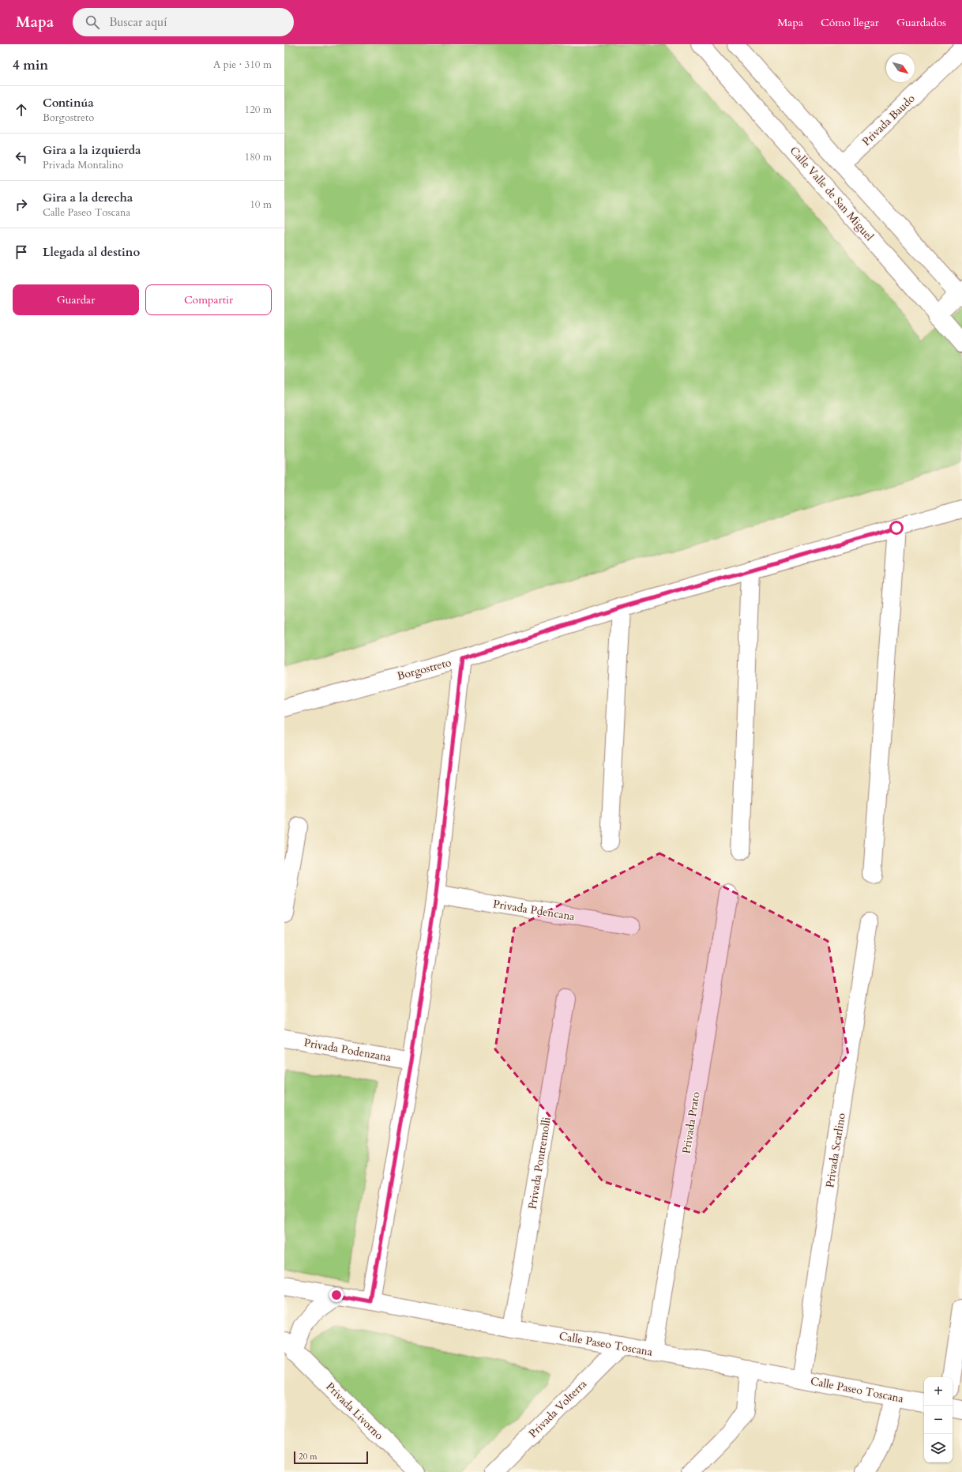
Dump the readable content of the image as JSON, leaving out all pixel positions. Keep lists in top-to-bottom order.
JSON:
{
  "streets": {
    "street": [
      "Privada Baudo",
      "Calle Valle de San Miguel",
      "Borgostreto",
      "Privada Pdencana",
      "Privada Podenzana",
      "Privada Prato",
      "Privada Scarlino",
      "Privada Pontremolli",
      "Calle Paseo Toscana",
      "Privada Volterra",
      "Privada Livorno"
    ]
  },
  "crossings": [
    ["Privada Prato", "Calle Paseo Toscana"],
    ["Privada Scarlino", "Calle Paseo Toscana"],
    ["Privada Pontremolli", "Calle Paseo Toscana"],
    ["Calle Paseo Toscana", "Privada Volterra"],
    ["Calle Paseo Toscana", "Privada Livorno"]
  ],
  "scale_bar": "20 m",
  "north": "bottom right",
  "page": {
    "header": "Mapa",
    "search": "Buscar aquí",
    "nav": ["Mapa", "Cómo llegar", "Guardados"],
    "heading": ["4 min", "A pie · 310 m"],
    "list": [
      ["Continúa", "Borgostreto", "120 m"],
      ["Gira a la izquierda", "Privada Montalino", "180 m"],
      ["Gira a la derecha", "Calle Paseo Toscana", "10 m"],
      "Llegada al destino"
    ],
    "buttons": ["Guardar", "Compartir"],
    "map_buttons": ["+", "−"],
    "scale": "20 m"
  }
}
